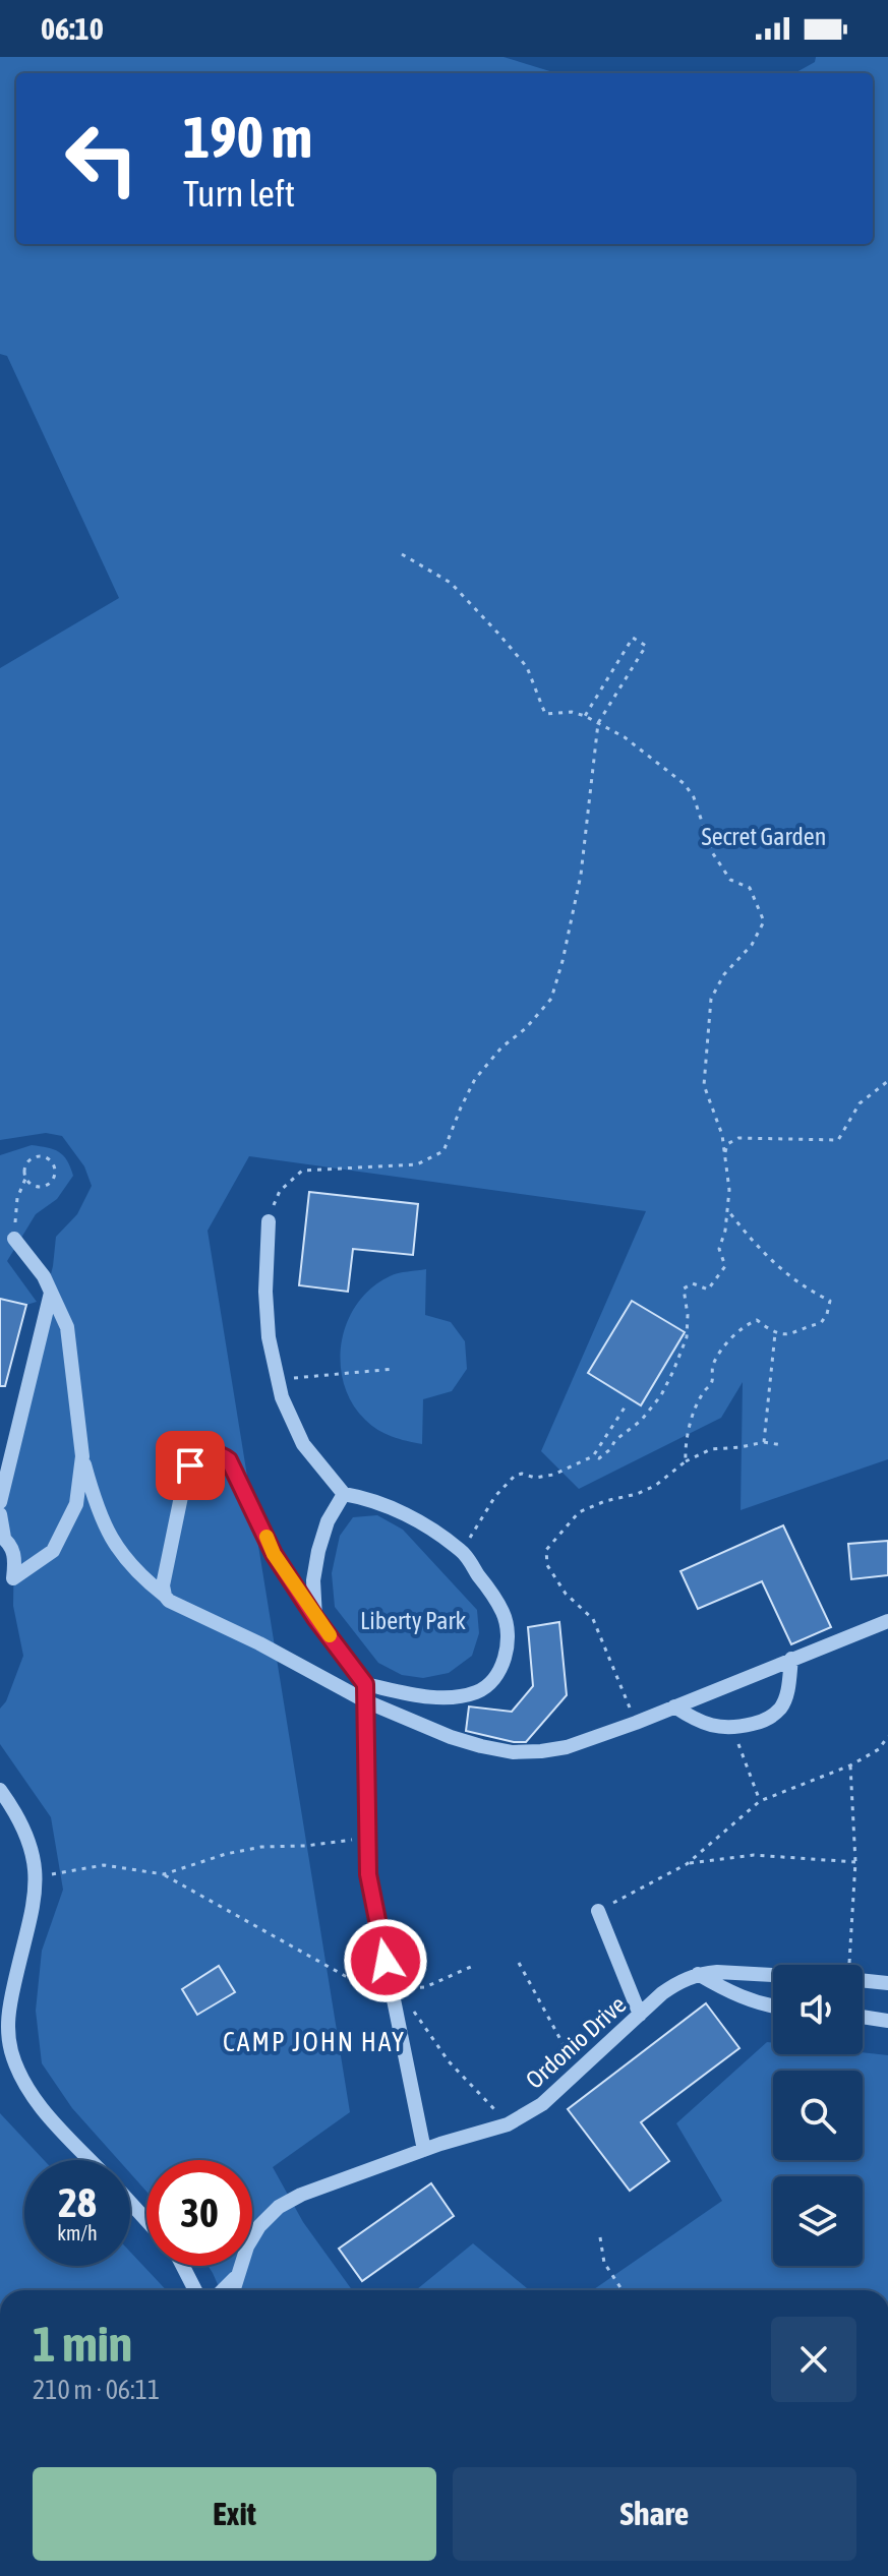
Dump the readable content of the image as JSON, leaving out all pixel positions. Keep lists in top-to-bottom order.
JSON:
{
  "streets": {
    "street": ["Ordonio Drive"]
  },
  "districts": ["CAMP JOHN HAY"],
  "parks": ["Secret Garden", "Liberty Park"],
  "page": {
    "status": "06:10",
    "turn": ["190 m", "Turn left"],
    "speed": "28 km/h",
    "limit": "30",
    "heading": ["1 min", "210 m · 06:11"],
    "buttons": ["Exit", "Share"]
  }
}
